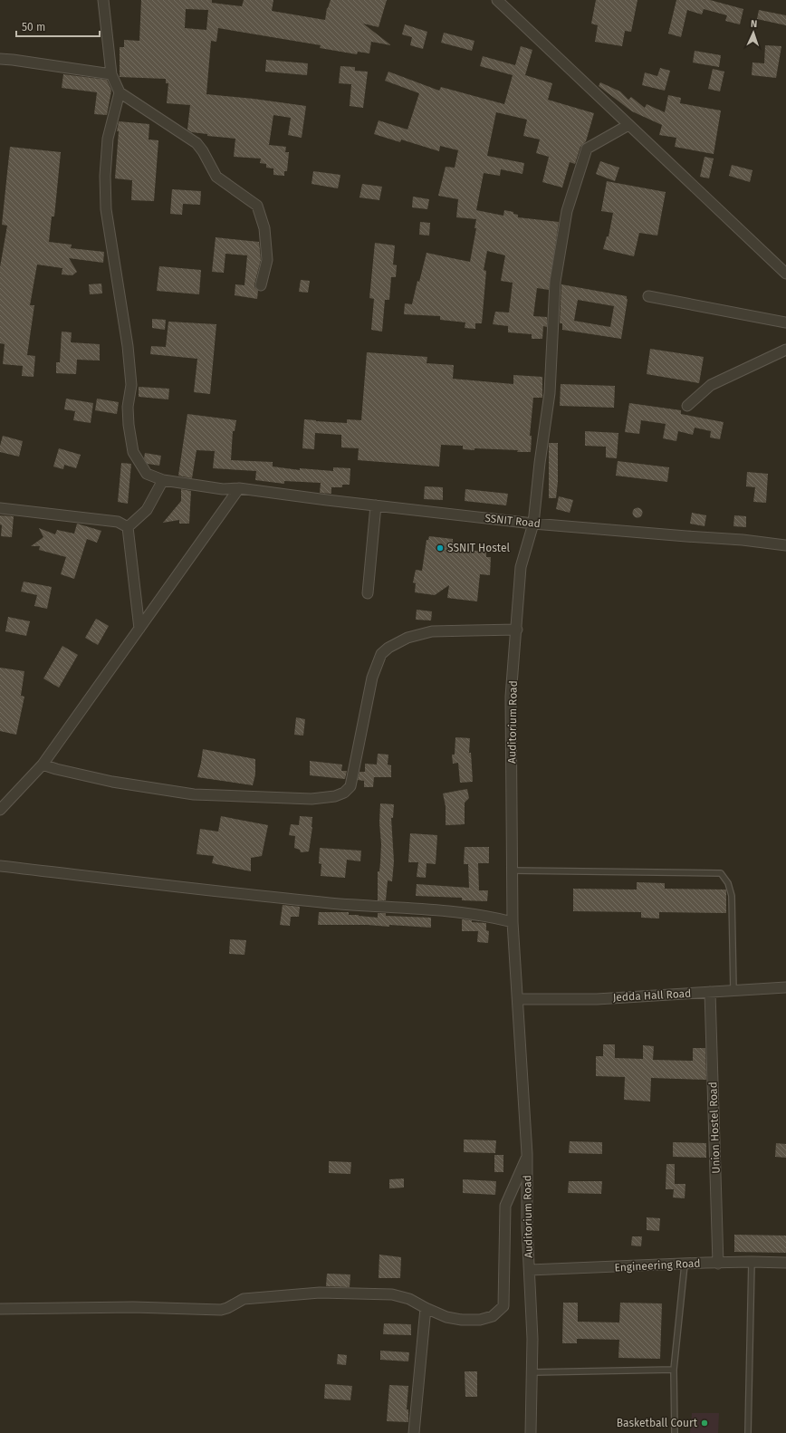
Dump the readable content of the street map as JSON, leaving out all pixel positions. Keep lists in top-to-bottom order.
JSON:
{
  "streets": {
    "street": [
      "SSNIT Road",
      "Auditorium Road",
      "Jedda Hall Road",
      "Union Hostel Road",
      "Engineering Road"
    ]
  },
  "crossings": [
    ["SSNIT Road", "Auditorium Road"],
    ["Auditorium Road", "Jedda Hall Road"],
    ["Auditorium Road", "Engineering Road"],
    ["Jedda Hall Road", "Union Hostel Road"],
    ["Union Hostel Road", "Engineering Road"]
  ],
  "places": ["SSNIT Hostel", "Basketball Court"],
  "scale_bar": "50 m",
  "north": "top"
}
